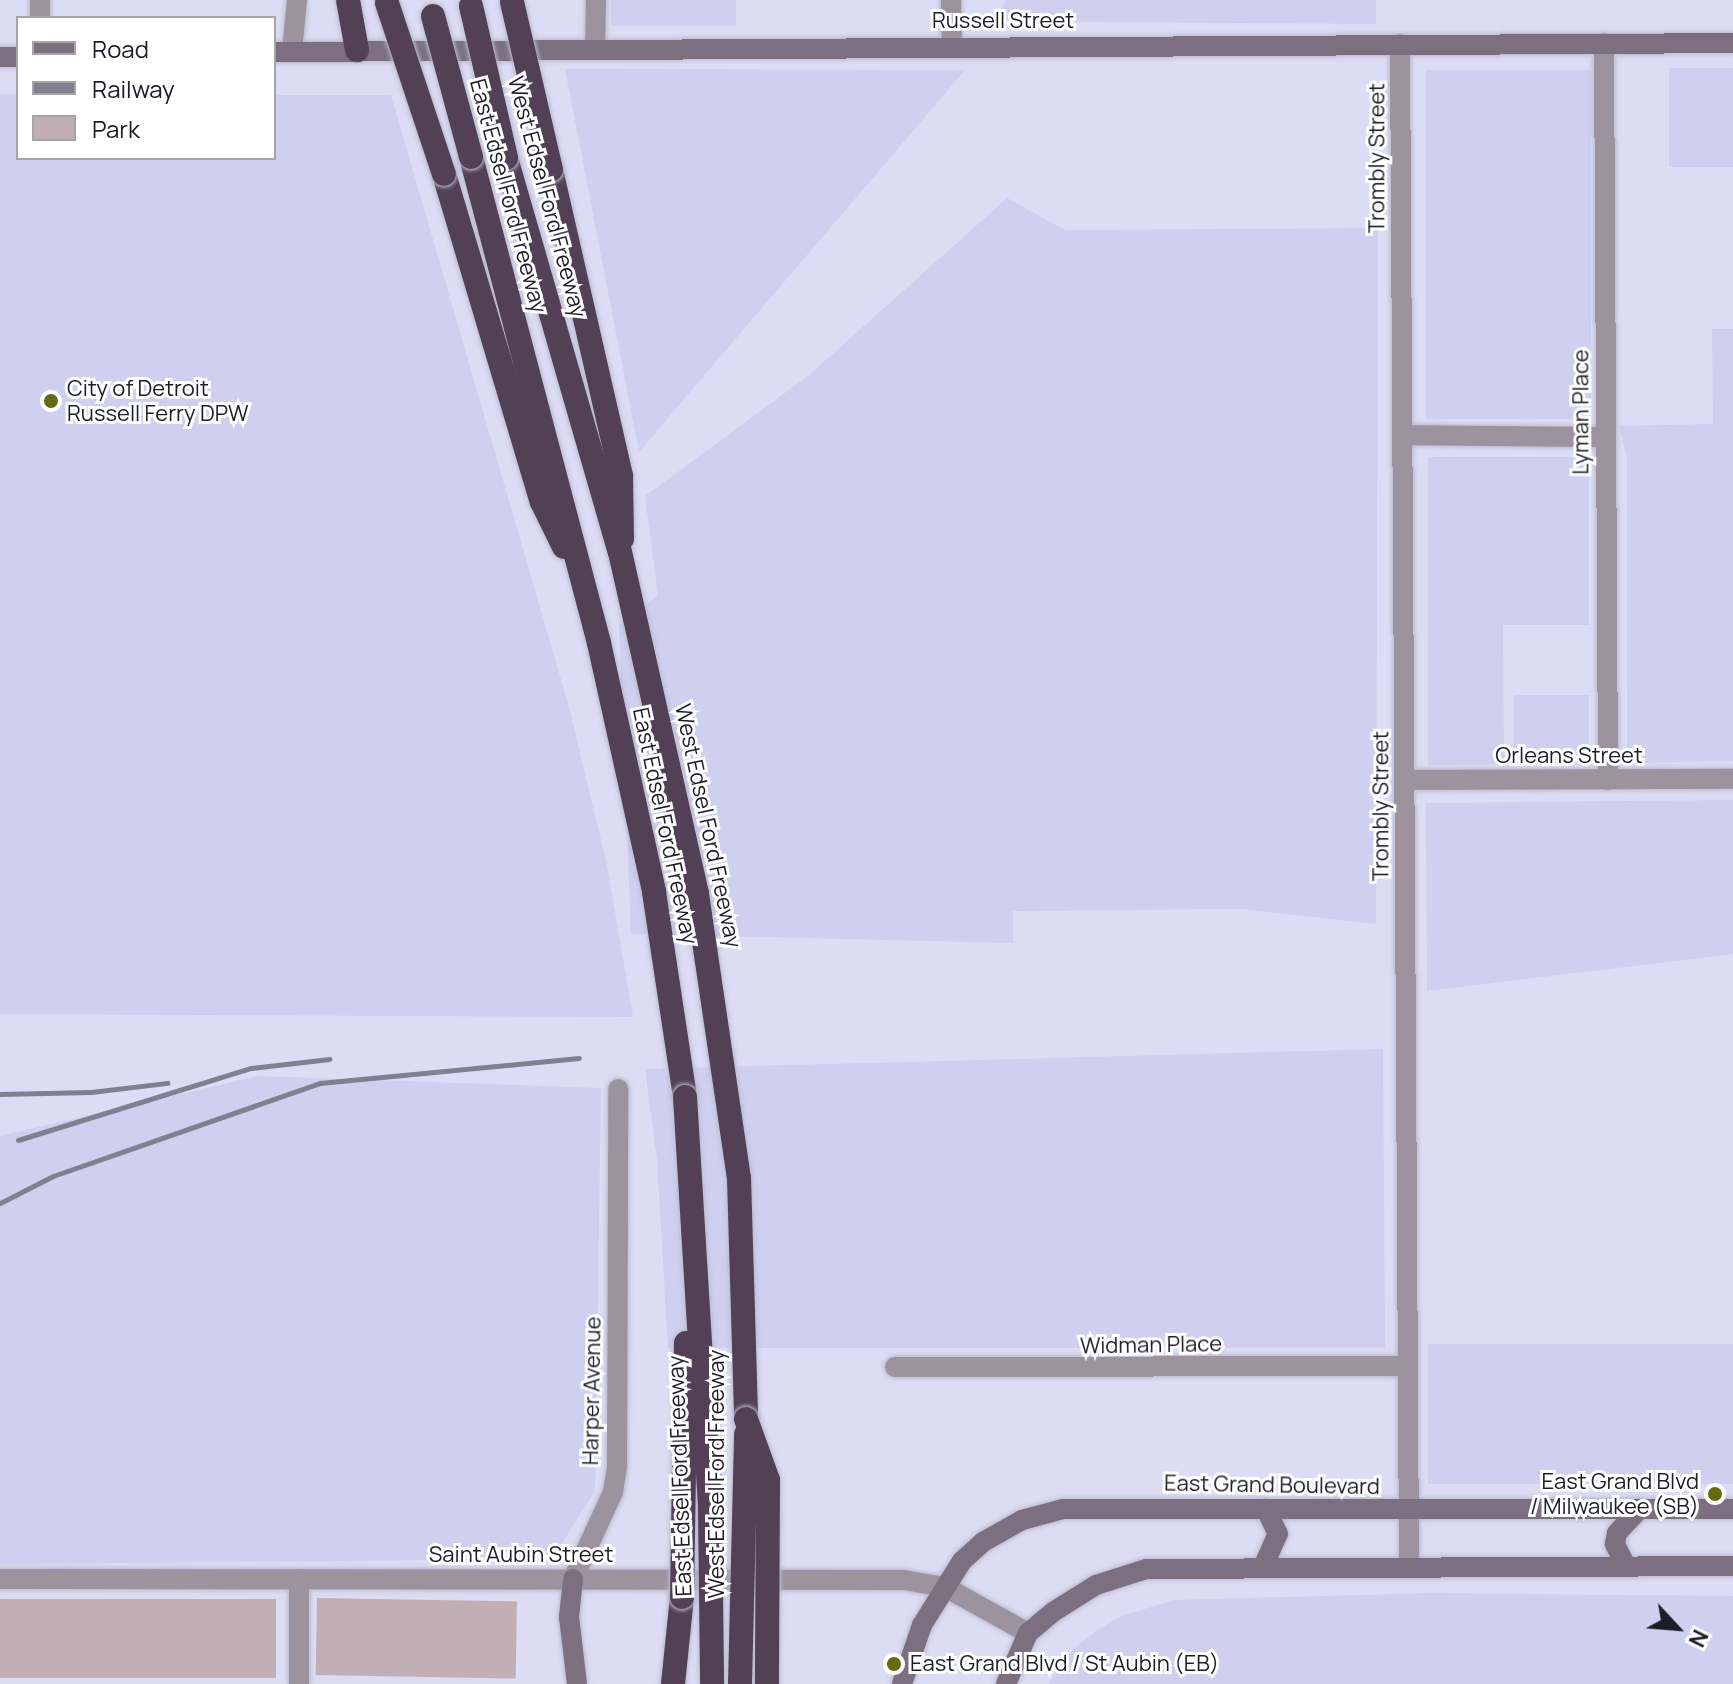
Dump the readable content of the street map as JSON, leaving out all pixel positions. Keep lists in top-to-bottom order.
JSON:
{
  "streets": {
    "highway": ["East Edsel Ford Freeway", "West Edsel Ford Freeway"],
    "main road": ["Russell Street", "Harper Avenue", "East Grand Boulevard"],
    "street": [
      "Trombly Street",
      "Lyman Place",
      "Orleans Street",
      "Widman Place",
      "Saint Aubin Street"
    ]
  },
  "crossings": [
    ["Russell Street", "Trombly Street"],
    ["Russell Street", "Lyman Place"],
    ["Trombly Street", "Orleans Street"],
    ["Trombly Street", "Widman Place"],
    ["Trombly Street", "East Grand Boulevard"],
    ["Lyman Place", "Orleans Street"],
    ["Harper Avenue", "Saint Aubin Street"],
    ["East Grand Boulevard", "Saint Aubin Street"]
  ],
  "places": ["City of Detroit Russell Ferry DPW", "East Grand Blvd / Milwaukee (SB)", "East Grand Blvd / St Aubin (EB)"],
  "legend": ["Road", "Railway", "Park"],
  "north": "bottom right"
}
